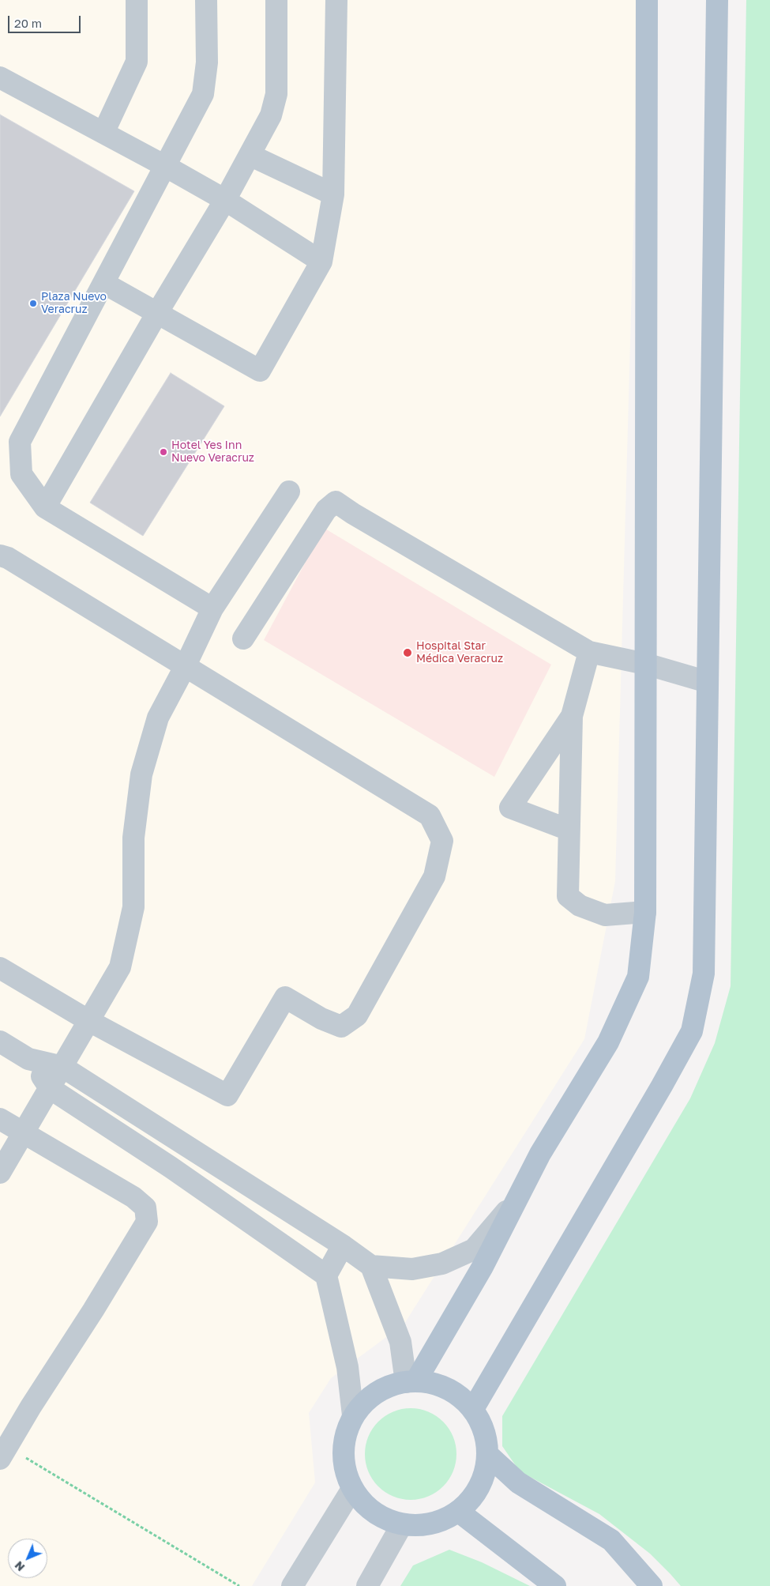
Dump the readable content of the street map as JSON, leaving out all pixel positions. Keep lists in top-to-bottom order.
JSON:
{
  "places": ["Plaza Nuevo Veracruz", "Hotel Yes Inn Nuevo Veracruz", "Hospital Star Médica Veracruz"],
  "scale_bar": "20 m",
  "north": "bottom left"
}
